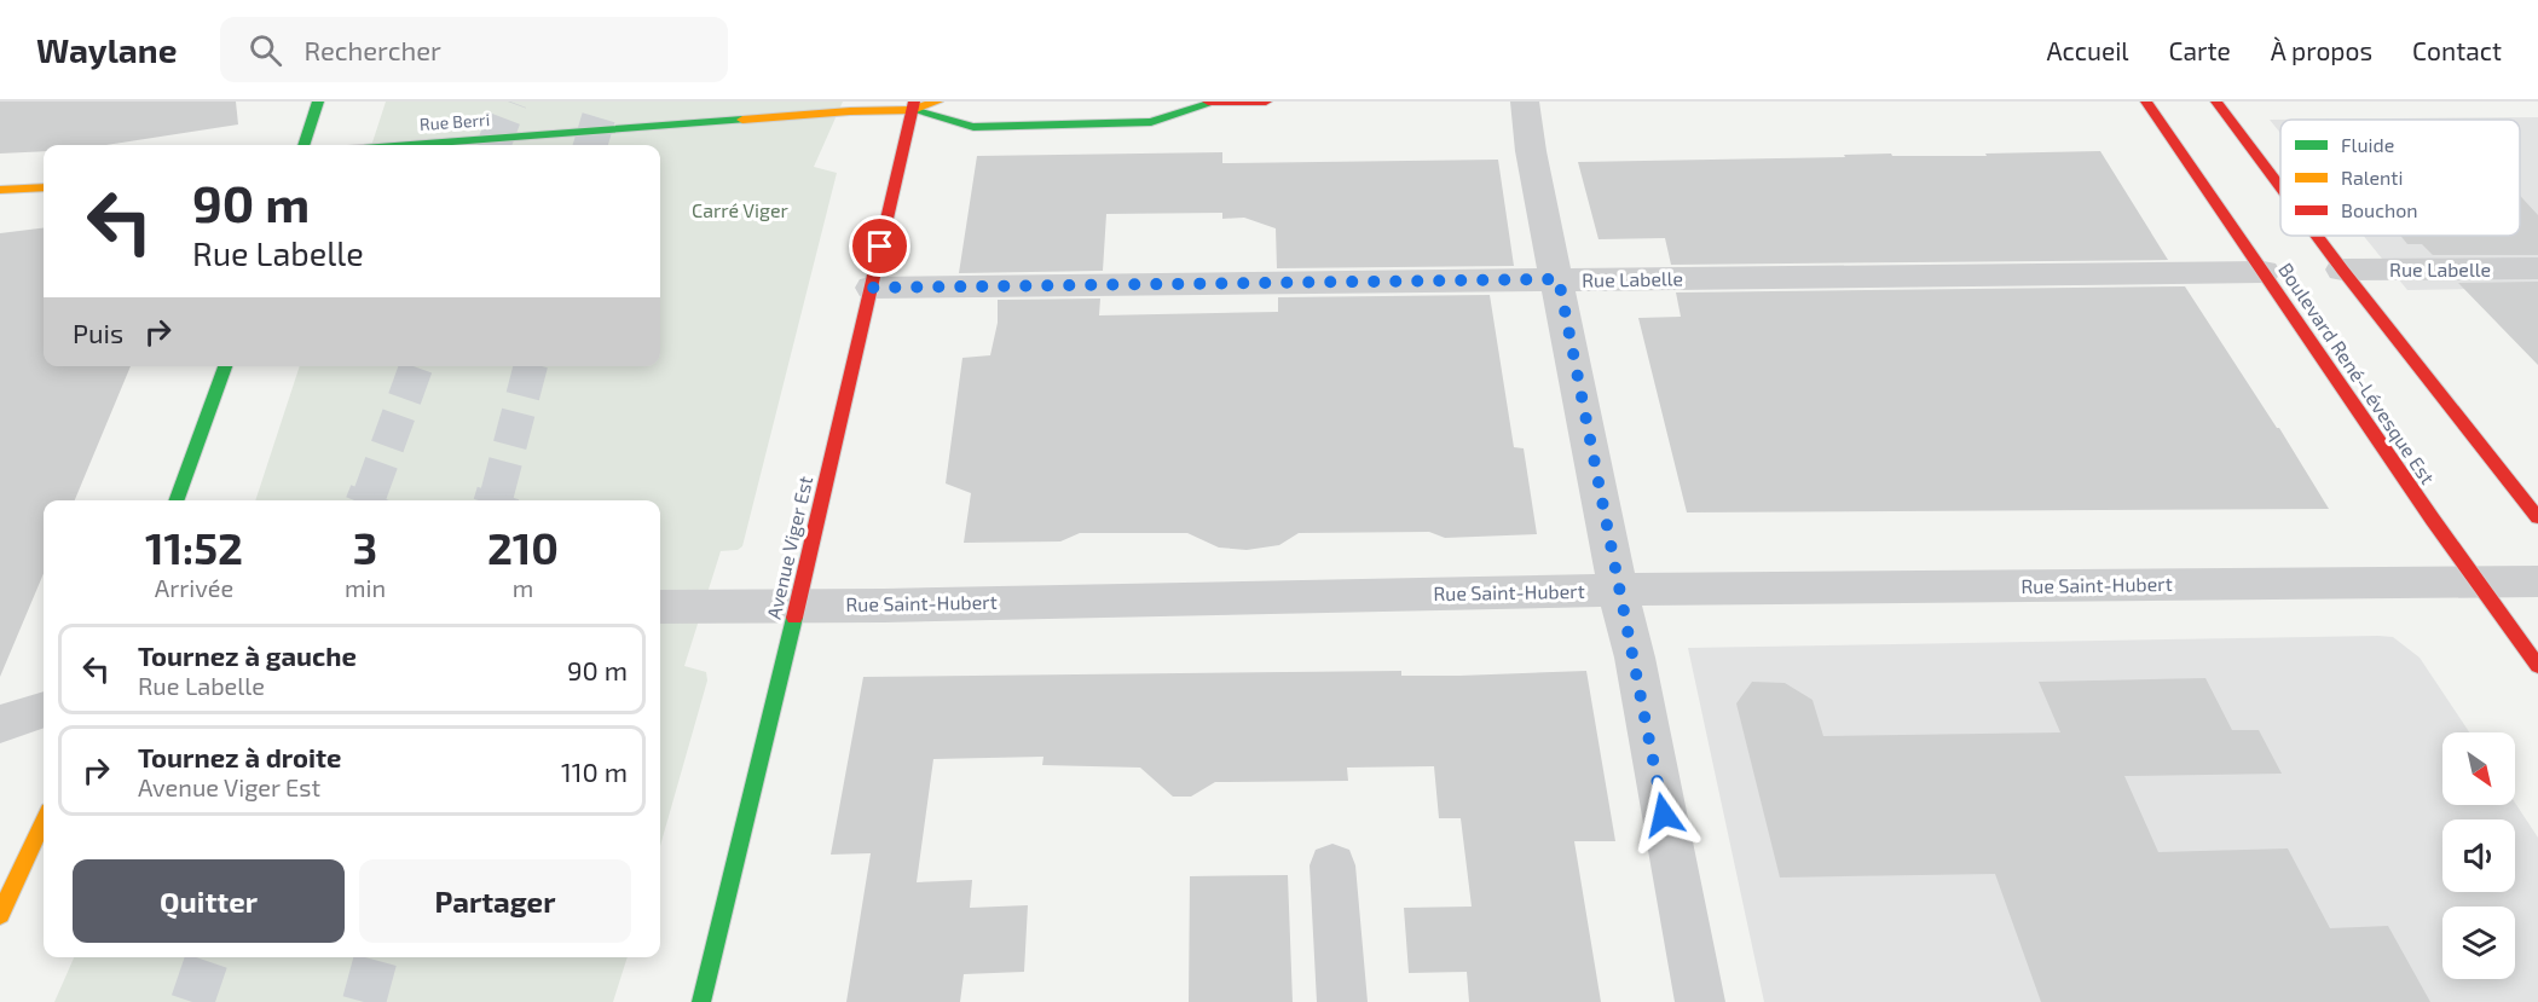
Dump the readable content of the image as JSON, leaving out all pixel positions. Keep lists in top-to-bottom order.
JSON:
{
  "streets": {
    "main road": ["Rue Berri", "Boulevard René-Lévesque Est", "Avenue Viger Est"],
    "street": ["Rue Labelle", "Rue Saint-Hubert"]
  },
  "crossings": [
    ["Rue Berri", "Avenue Viger Est"],
    ["Rue Labelle", "Boulevard René-Lévesque Est"],
    ["Rue Labelle", "Avenue Viger Est"],
    ["Boulevard René-Lévesque Est", "Rue Saint-Hubert"],
    ["Avenue Viger Est", "Rue Saint-Hubert"]
  ],
  "parks": ["Carré Viger"],
  "legend": ["Fluide", "Ralenti", "Bouchon"],
  "north": "bottom right",
  "page": {
    "header": "Waylane",
    "search": "Rechercher",
    "nav": [
      "Accueil",
      "Carte",
      "À propos",
      "Contact"
    ],
    "turn": ["90 m", "Rue Labelle"],
    "then": "Puis",
    "eta": [
      "11:52",
      "Arrivée",
      "3",
      "min",
      "210",
      "m"
    ],
    "list": [
      {
        "name": "Tournez à gauche",
        "note": "Rue Labelle",
        "value": "90 m"
      },
      {
        "name": "Tournez à droite",
        "note": "Avenue Viger Est",
        "value": "110 m"
      }
    ],
    "buttons": ["Quitter", "Partager"]
  }
}
